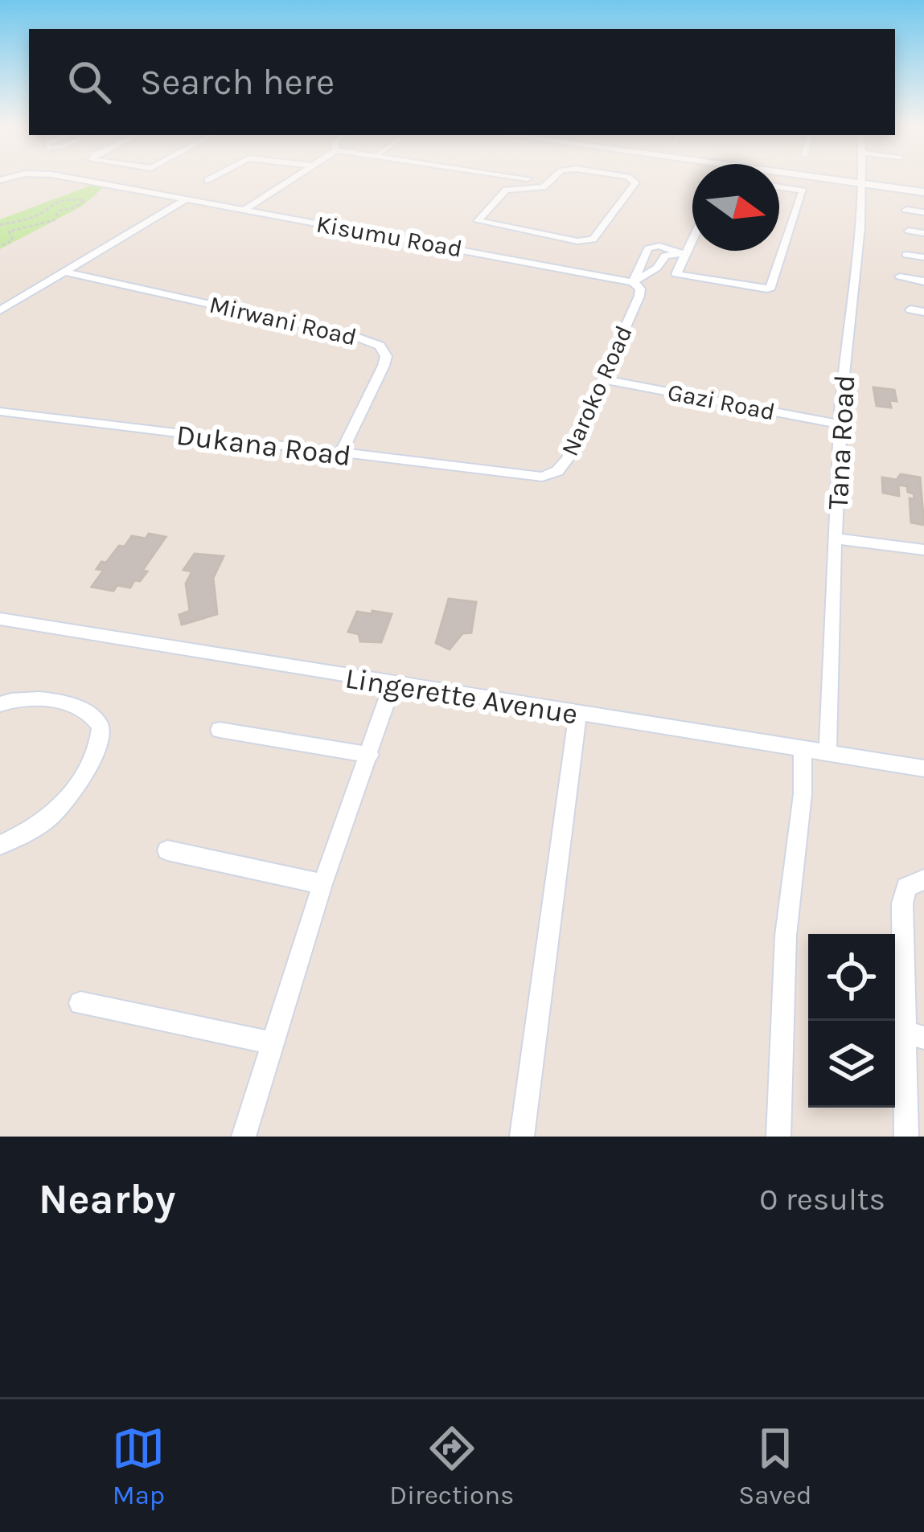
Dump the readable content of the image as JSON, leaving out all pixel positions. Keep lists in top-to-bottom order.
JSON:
{
  "streets": {
    "street": [
      "Kisumu Road",
      "Mirwani Road",
      "Naroko Road",
      "Gazi Road",
      "Tana Road",
      "Dukana Road",
      "Lingerette Avenue"
    ]
  },
  "crossings": [
    ["Kisumu Road", "Naroko Road"],
    ["Mirwani Road", "Dukana Road"],
    ["Naroko Road", "Gazi Road"],
    ["Naroko Road", "Dukana Road"],
    ["Gazi Road", "Tana Road"],
    ["Tana Road", "Lingerette Avenue"]
  ],
  "north": "right",
  "page": {
    "search": "Search here",
    "heading": ["Nearby", "0 results"],
    "nav": ["Map", "Directions", "Saved"]
  }
}
